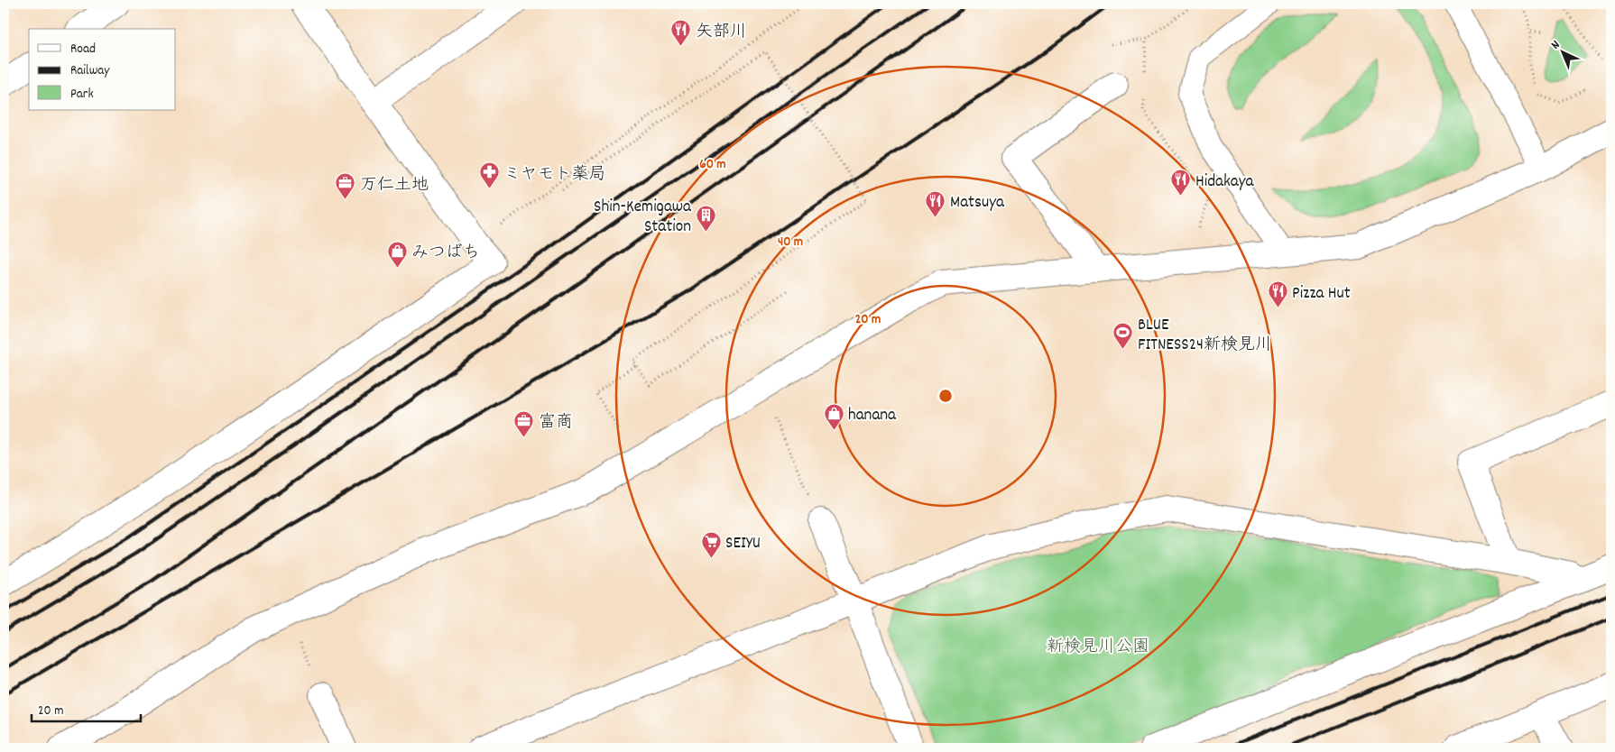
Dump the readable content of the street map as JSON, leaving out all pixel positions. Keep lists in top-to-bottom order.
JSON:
{
  "parks": ["新検見川公園"],
  "places": {
    "restaurant": [
      "矢部川",
      "Hidakaya",
      "Matsuya",
      "Pizza Hut"
    ],
    "pharmacy": ["ミヤモト薬局"],
    "office": ["万仁土地", "富商"],
    "building": ["Shin-Kemigawa Station"],
    "shop": ["みつばち", "hanana"],
    "sports": ["BLUE FITNESS24新検見川"],
    "supermarket": ["SEIYU"]
  },
  "legend": ["Road", "Railway", "Park"],
  "scale_bar": "20 m",
  "north": "top left",
  "rings": ["60 m", "40 m", "20 m"]
}
